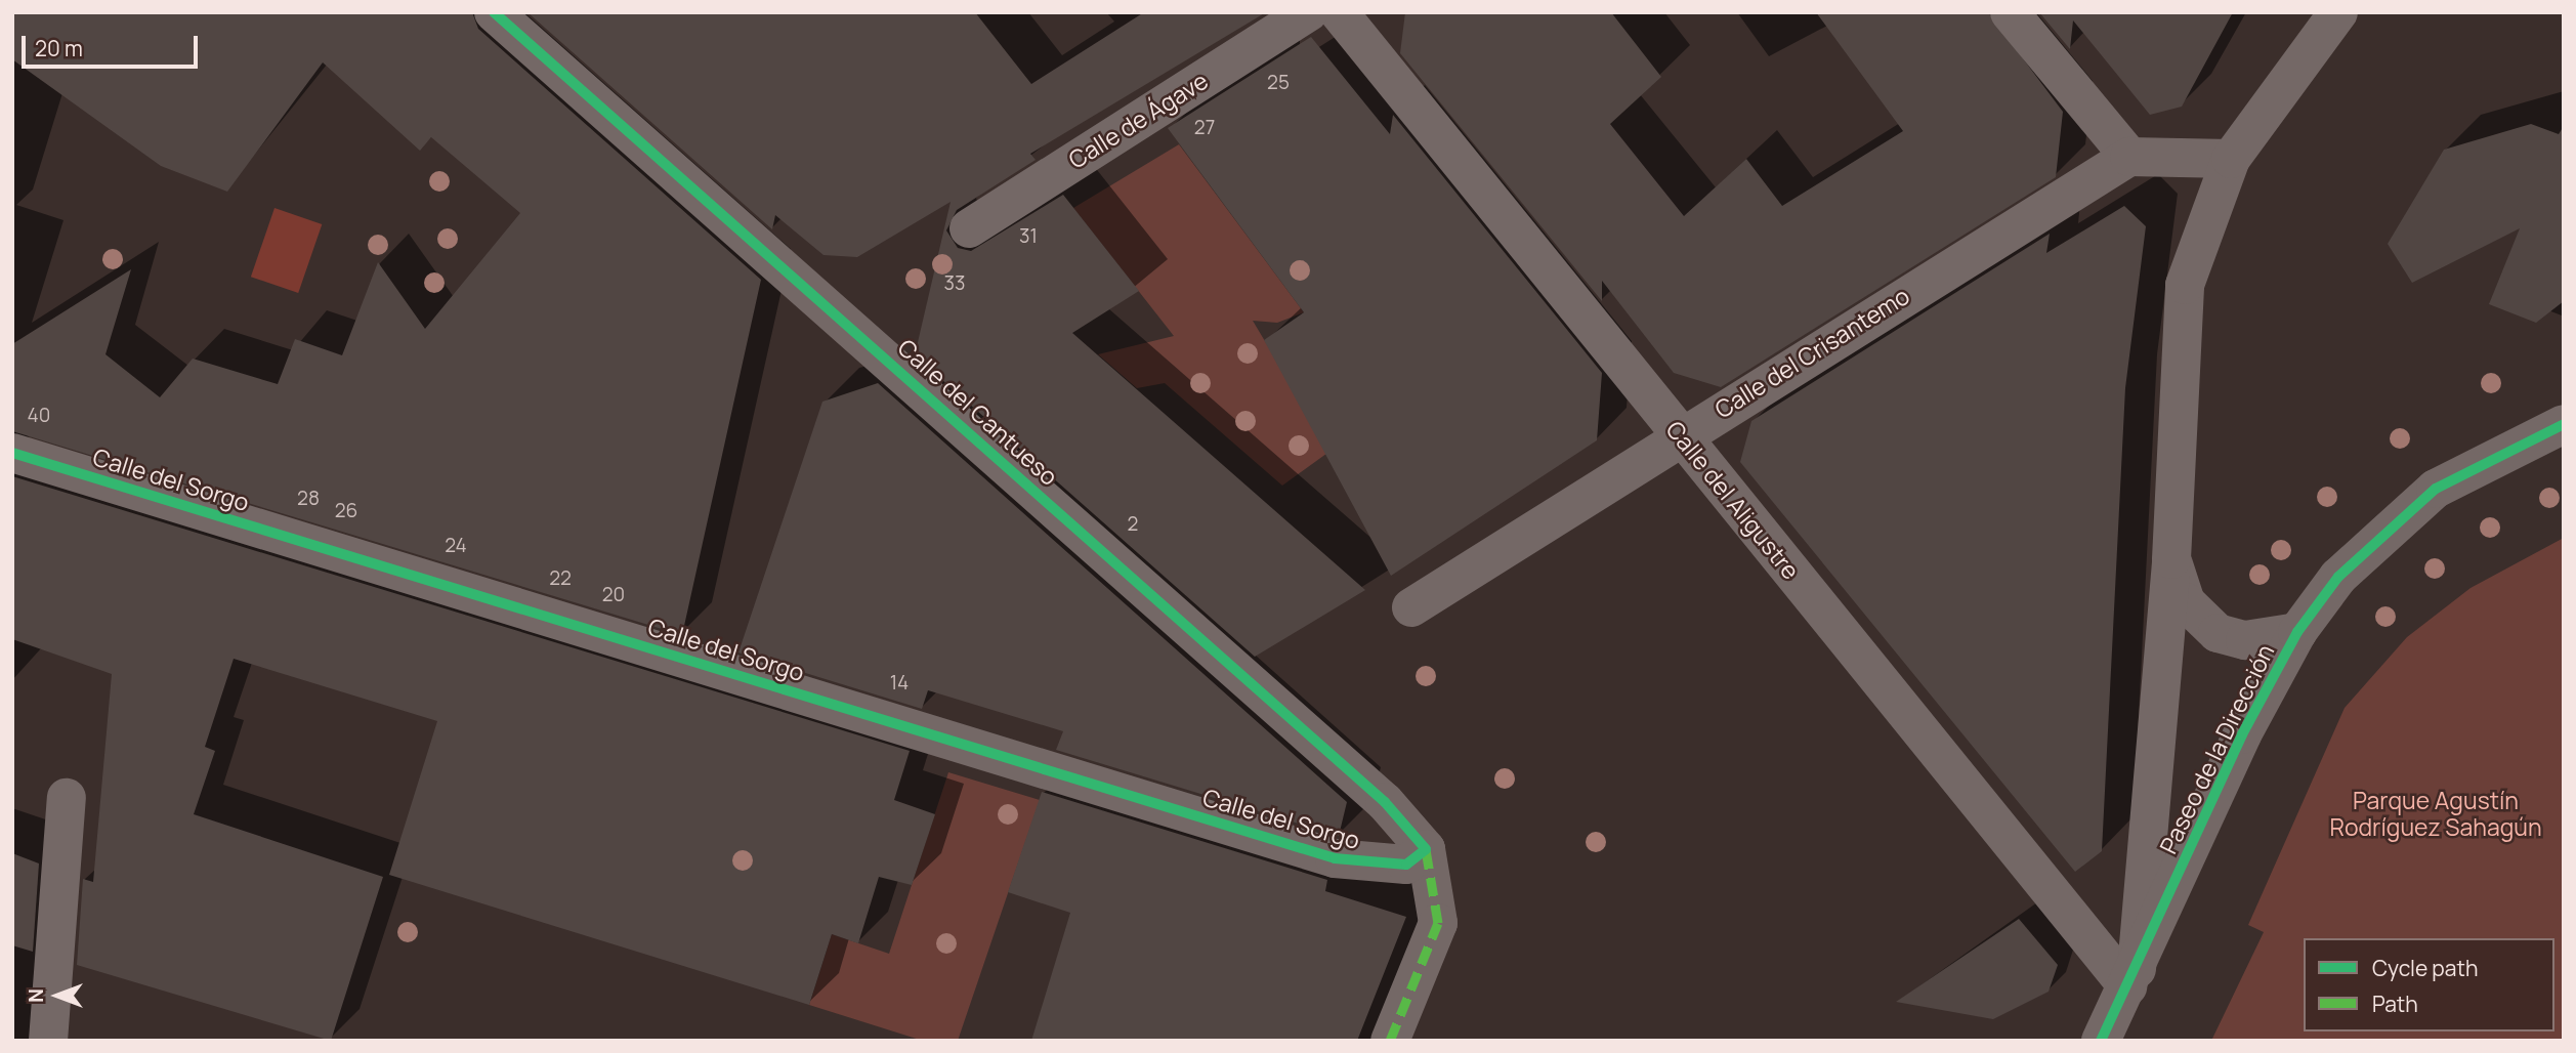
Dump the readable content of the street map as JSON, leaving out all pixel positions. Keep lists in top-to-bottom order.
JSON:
{
  "streets": {
    "street": [
      "Calle de Ágave",
      "Calle del Crisantemo",
      "Calle del Cantueso",
      "Calle del Sorgo",
      "Calle del Aligustre",
      "Paseo de la Dirección"
    ]
  },
  "crossings": [
    ["Calle del Crisantemo", "Calle del Aligustre"],
    ["Calle del Cantueso", "Calle del Sorgo"],
    ["Calle del Aligustre", "Paseo de la Dirección"]
  ],
  "parks": ["Parque Agustín Rodríguez Sahagún"],
  "house_numbers": [
    "25",
    "27",
    "31",
    "33",
    "40",
    "28",
    "26",
    "2",
    "24",
    "22",
    "20",
    "14"
  ],
  "legend": ["Cycle path", "Path"],
  "scale_bar": "20 m",
  "north": "left"
}
